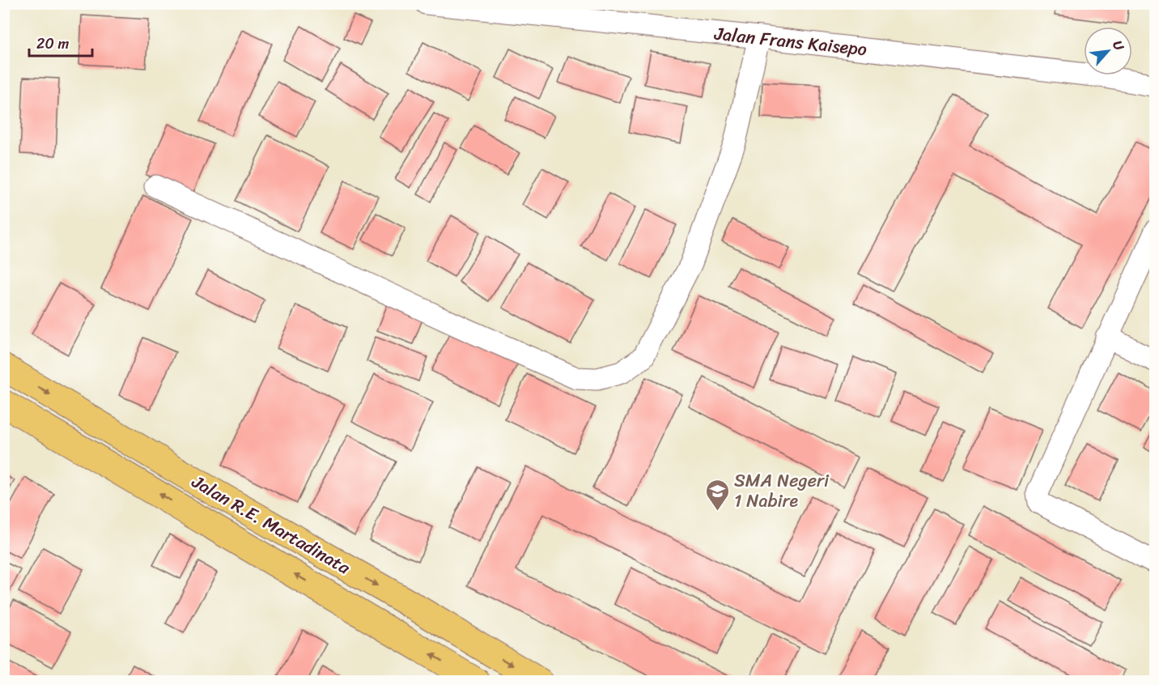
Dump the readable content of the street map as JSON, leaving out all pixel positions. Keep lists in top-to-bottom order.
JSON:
{
  "streets": {
    "highway": ["Jalan R.E. Martadinata"],
    "street": ["Jalan Frans Kaisepo"]
  },
  "places": {
    "school or university": ["SMA Negeri 1 Nabire"]
  },
  "scale_bar": "20 m",
  "north": "top right"
}
